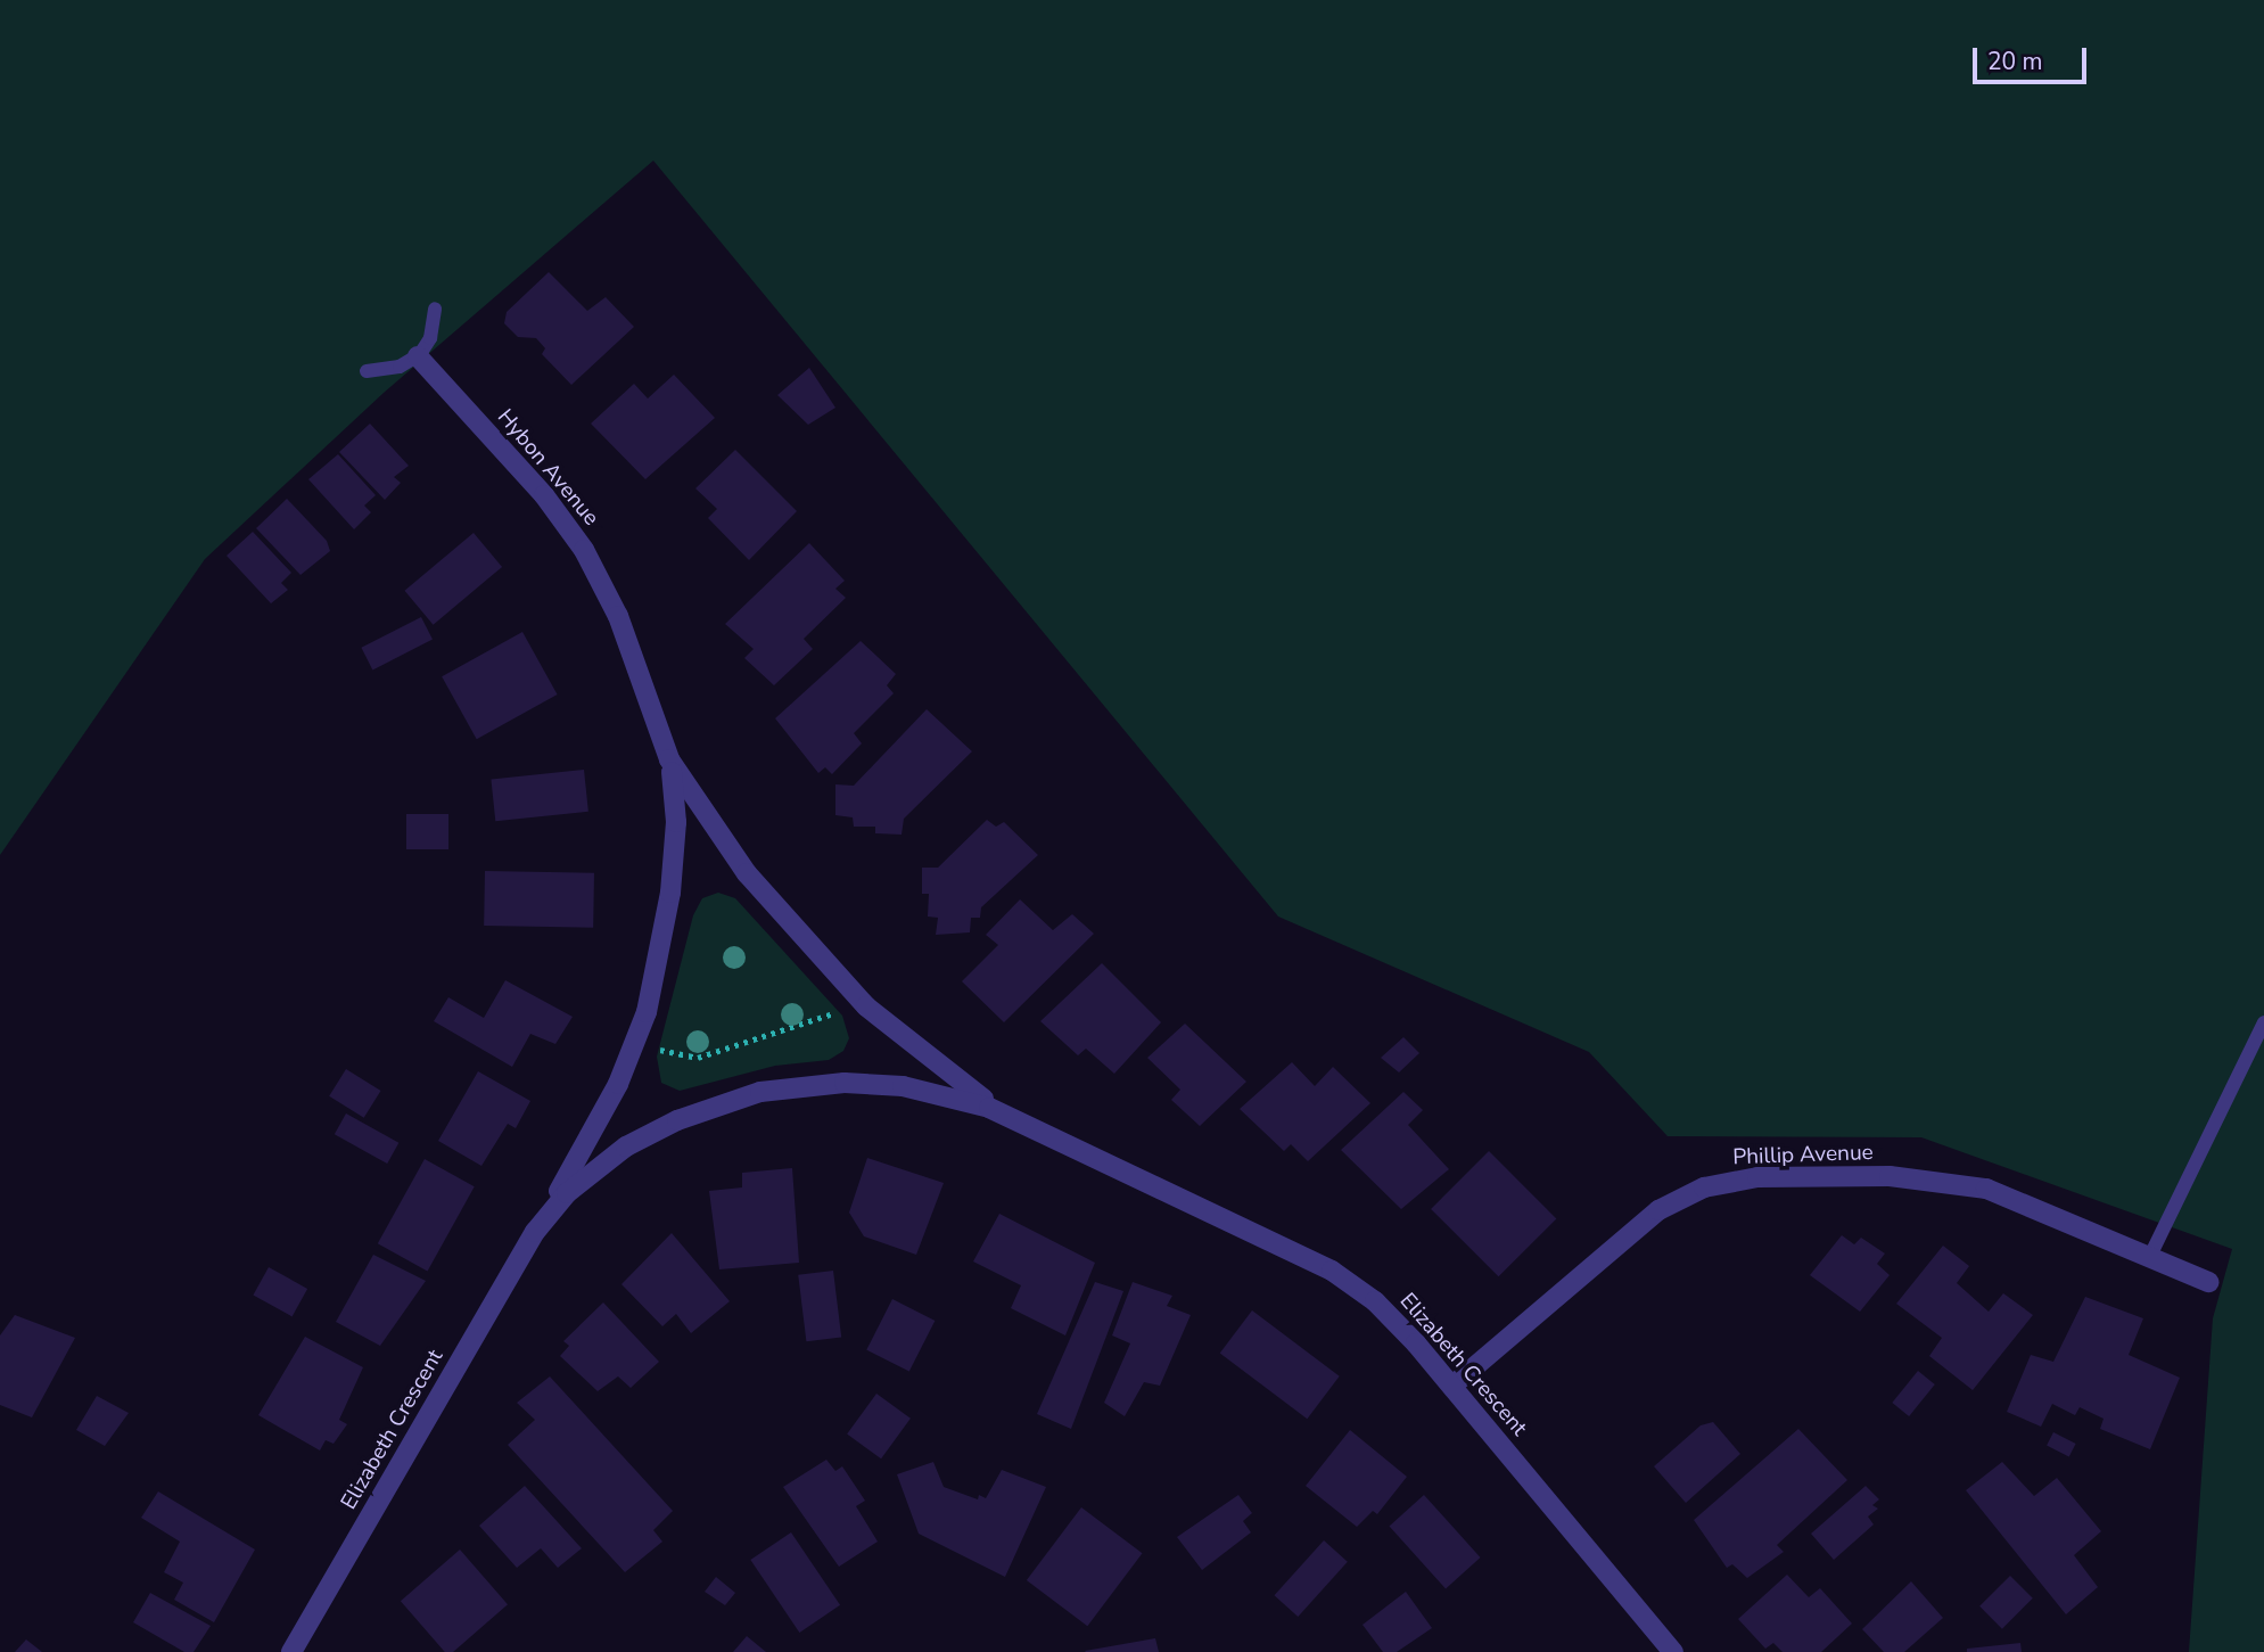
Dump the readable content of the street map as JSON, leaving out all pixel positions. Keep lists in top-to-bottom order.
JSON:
{
  "streets": {
    "street": ["Hybon Avenue", "Phillip Avenue", "Elizabeth Crescent"]
  },
  "crossings": [
    ["Hybon Avenue", "Elizabeth Crescent"],
    ["Phillip Avenue", "Elizabeth Crescent"]
  ],
  "scale_bar": "20 m"
}
